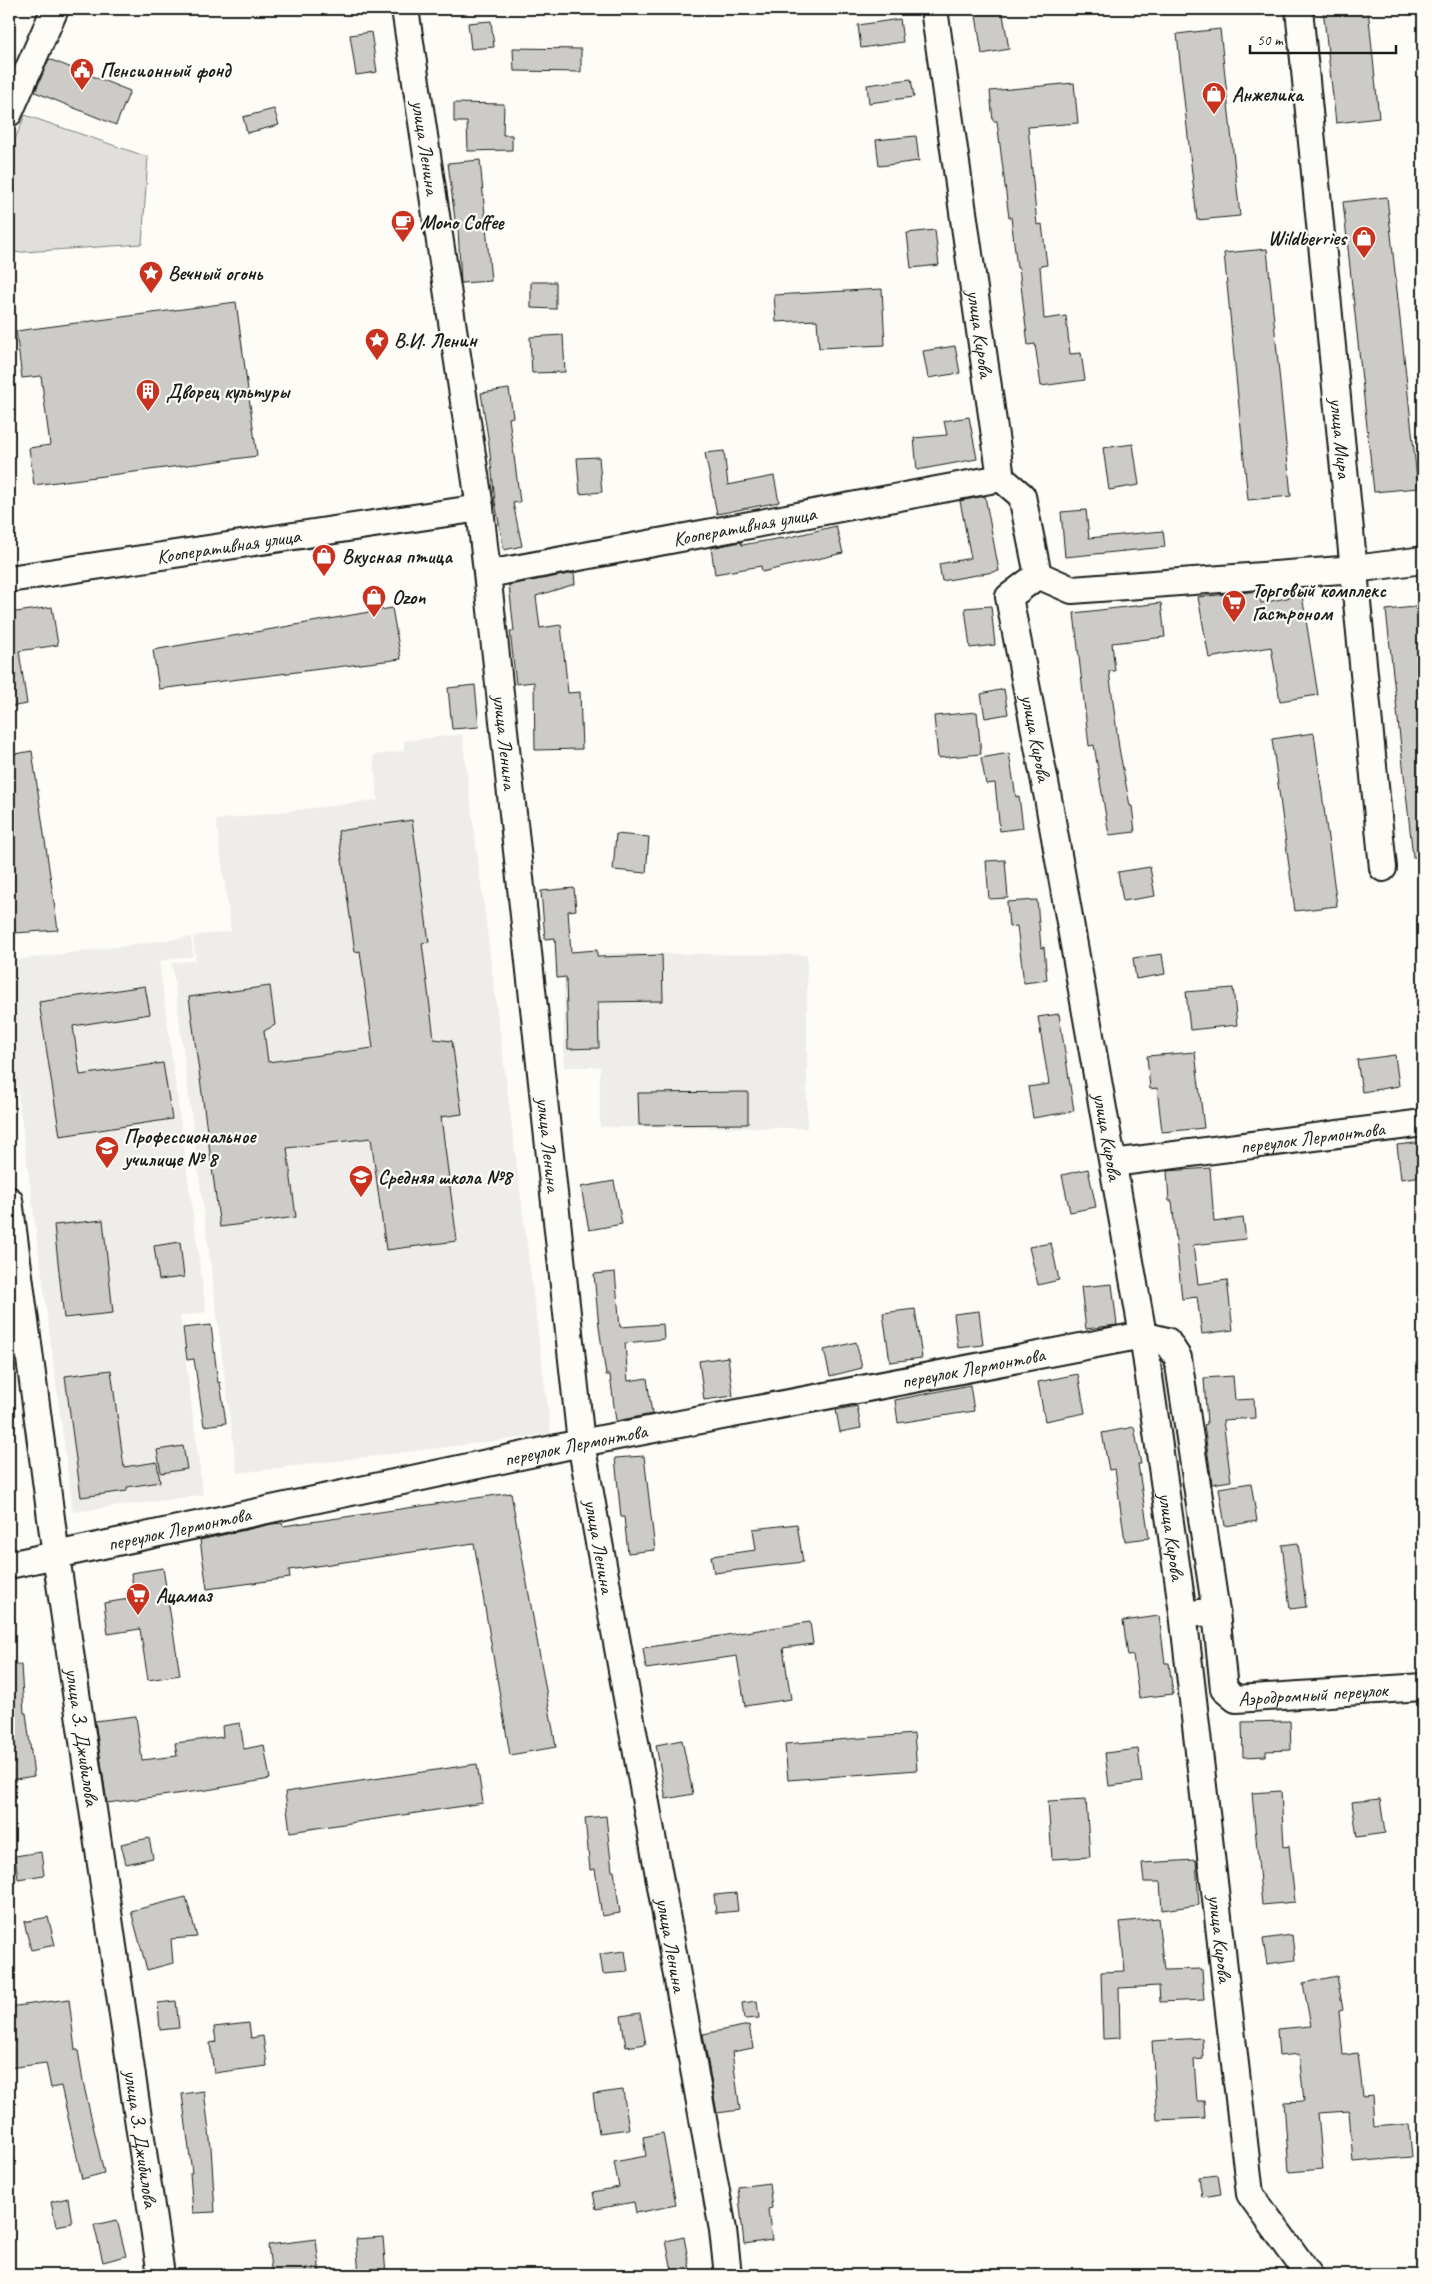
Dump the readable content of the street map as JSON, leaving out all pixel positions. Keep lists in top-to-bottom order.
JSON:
{
  "streets": {
    "street": [
      "улица Ленина",
      "улица Кирова",
      "улица Мира",
      "Кооперативная улица",
      "переулок Лермонтова",
      "Аэродромный переулок",
      "улица З. Джибилова"
    ]
  },
  "crossings": [
    ["улица Ленина", "Кооперативная улица"],
    ["улица Ленина", "переулок Лермонтова"],
    ["улица Кирова", "Кооперативная улица"],
    ["улица Кирова", "переулок Лермонтова"],
    ["улица Кирова", "Аэродромный переулок"],
    ["переулок Лермонтова", "Аэродромный переулок"],
    ["переулок Лермонтова", "улица З. Джибилова"]
  ],
  "places": {
    "public building": ["Пенсионный фонд"],
    "shop": [
      "Анжелика",
      "Wildberries",
      "Вкусная птица",
      "Ozon"
    ],
    "cafe": ["Mono Coffee"],
    "place": ["Вечный огонь", "В.И. Ленин"],
    "building": ["Дворец культуры"],
    "supermarket": ["Торговый комплекс Гастроном", "Ацамаз"],
    "school or university": ["Профессиональное училище № 8", "Средняя школа №8"]
  },
  "scale_bar": "50 m"
}
